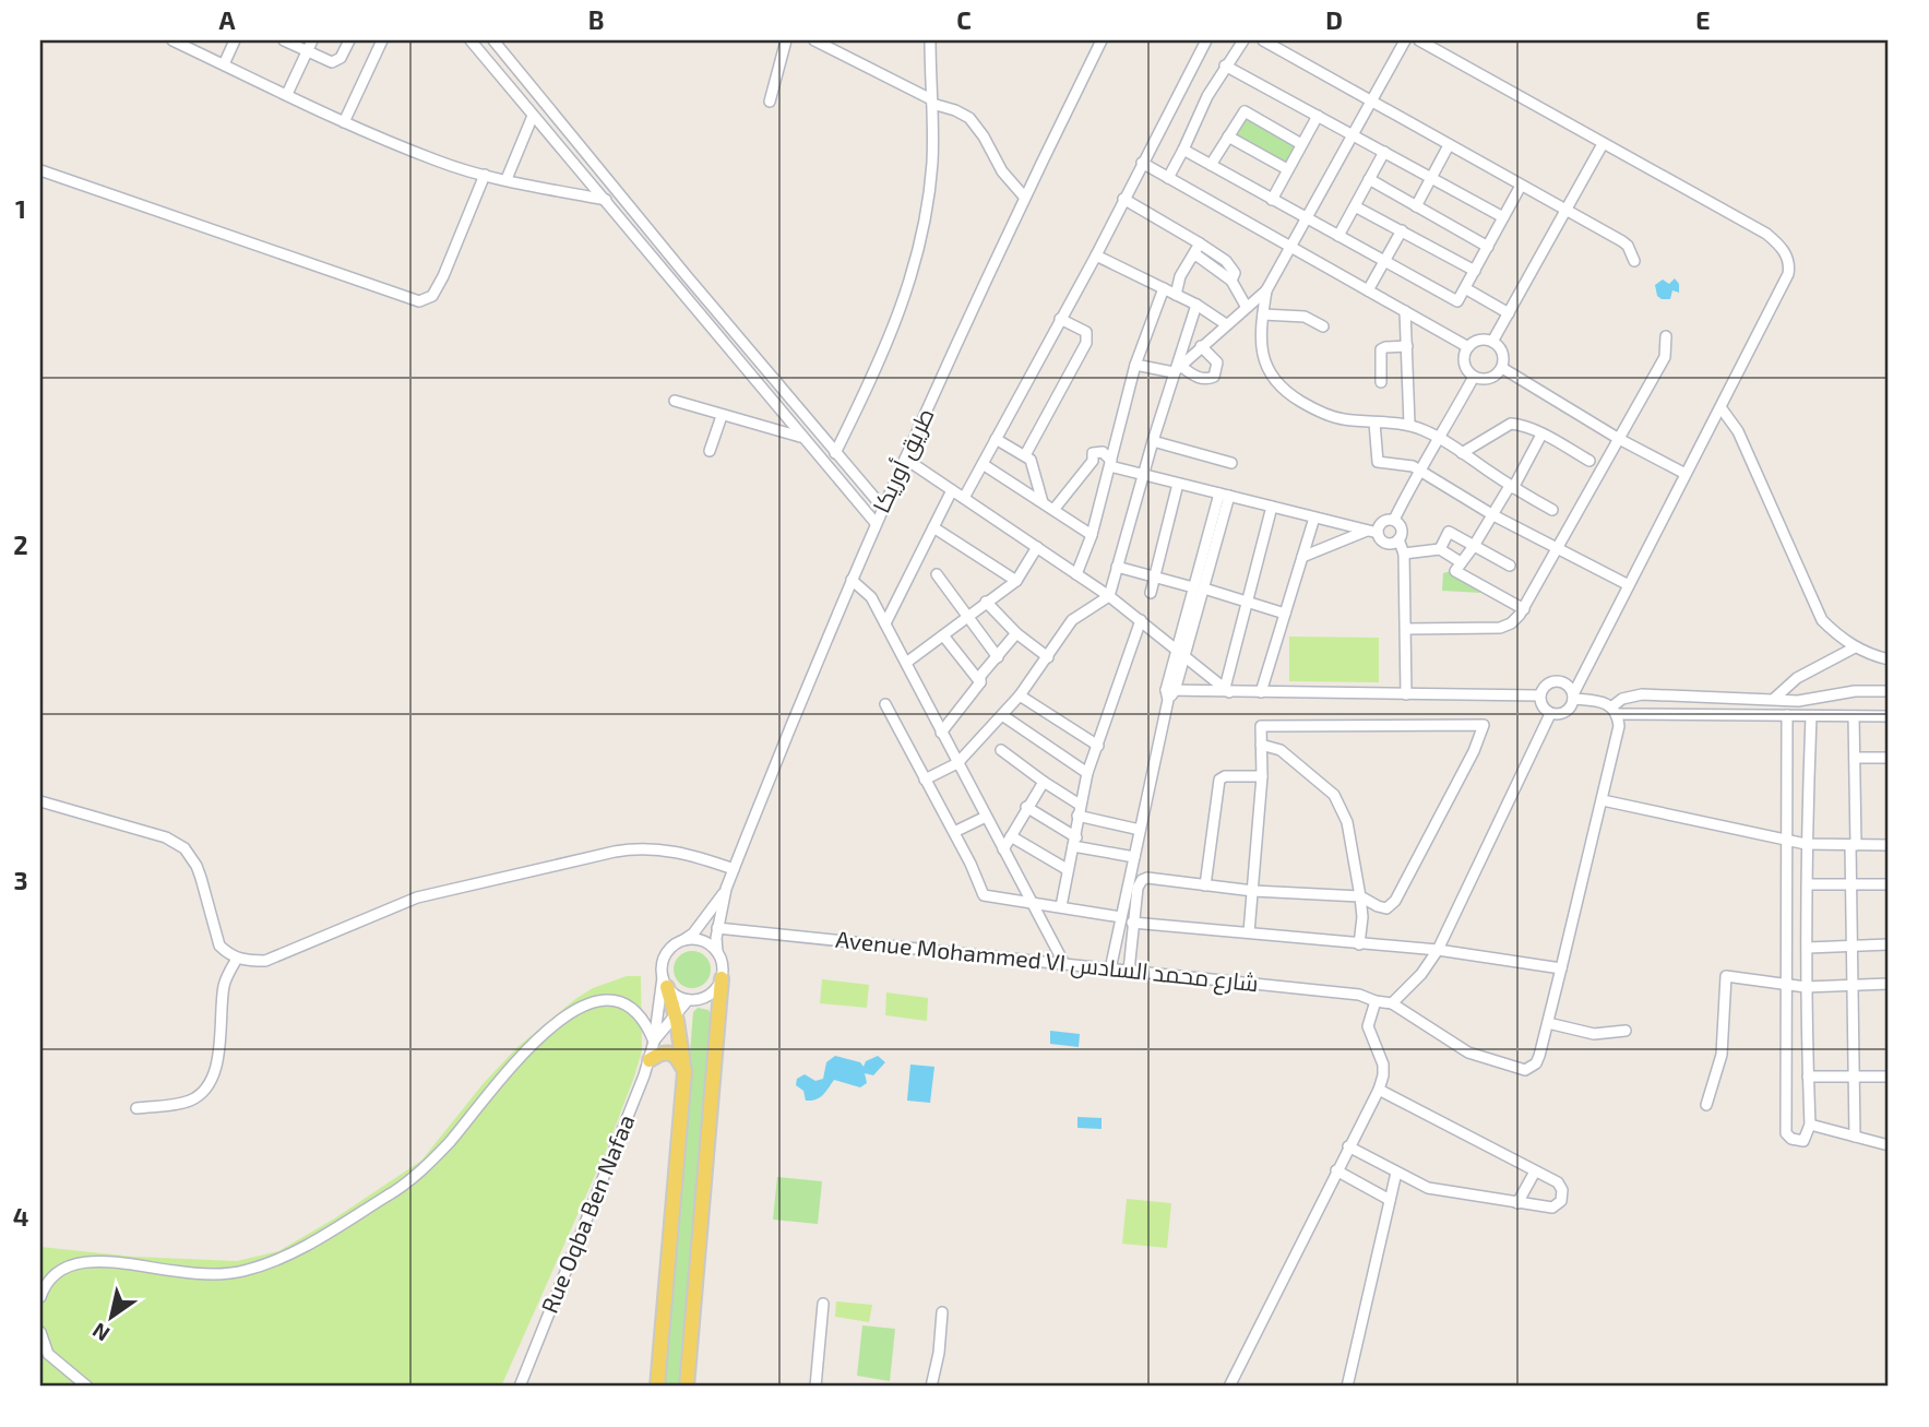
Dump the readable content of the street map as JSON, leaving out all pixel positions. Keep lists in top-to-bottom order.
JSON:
{
  "streets": {
    "street": ["طريق أوريكا", "Avenue Mohammed VI شارع محمد السادس", "Rue Oqba Ben Nafaa"]
  },
  "crossings": [
    ["طريق أوريكا", "Avenue Mohammed VI شارع محمد السادس"],
    ["طريق أوريكا", "Rue Oqba Ben Nafaa"]
  ],
  "north": "bottom left",
  "grid": {
    "columns": [
      "A",
      "B",
      "C",
      "D",
      "E"
    ],
    "rows": [
      "1",
      "2",
      "3",
      "4"
    ]
  }
}
